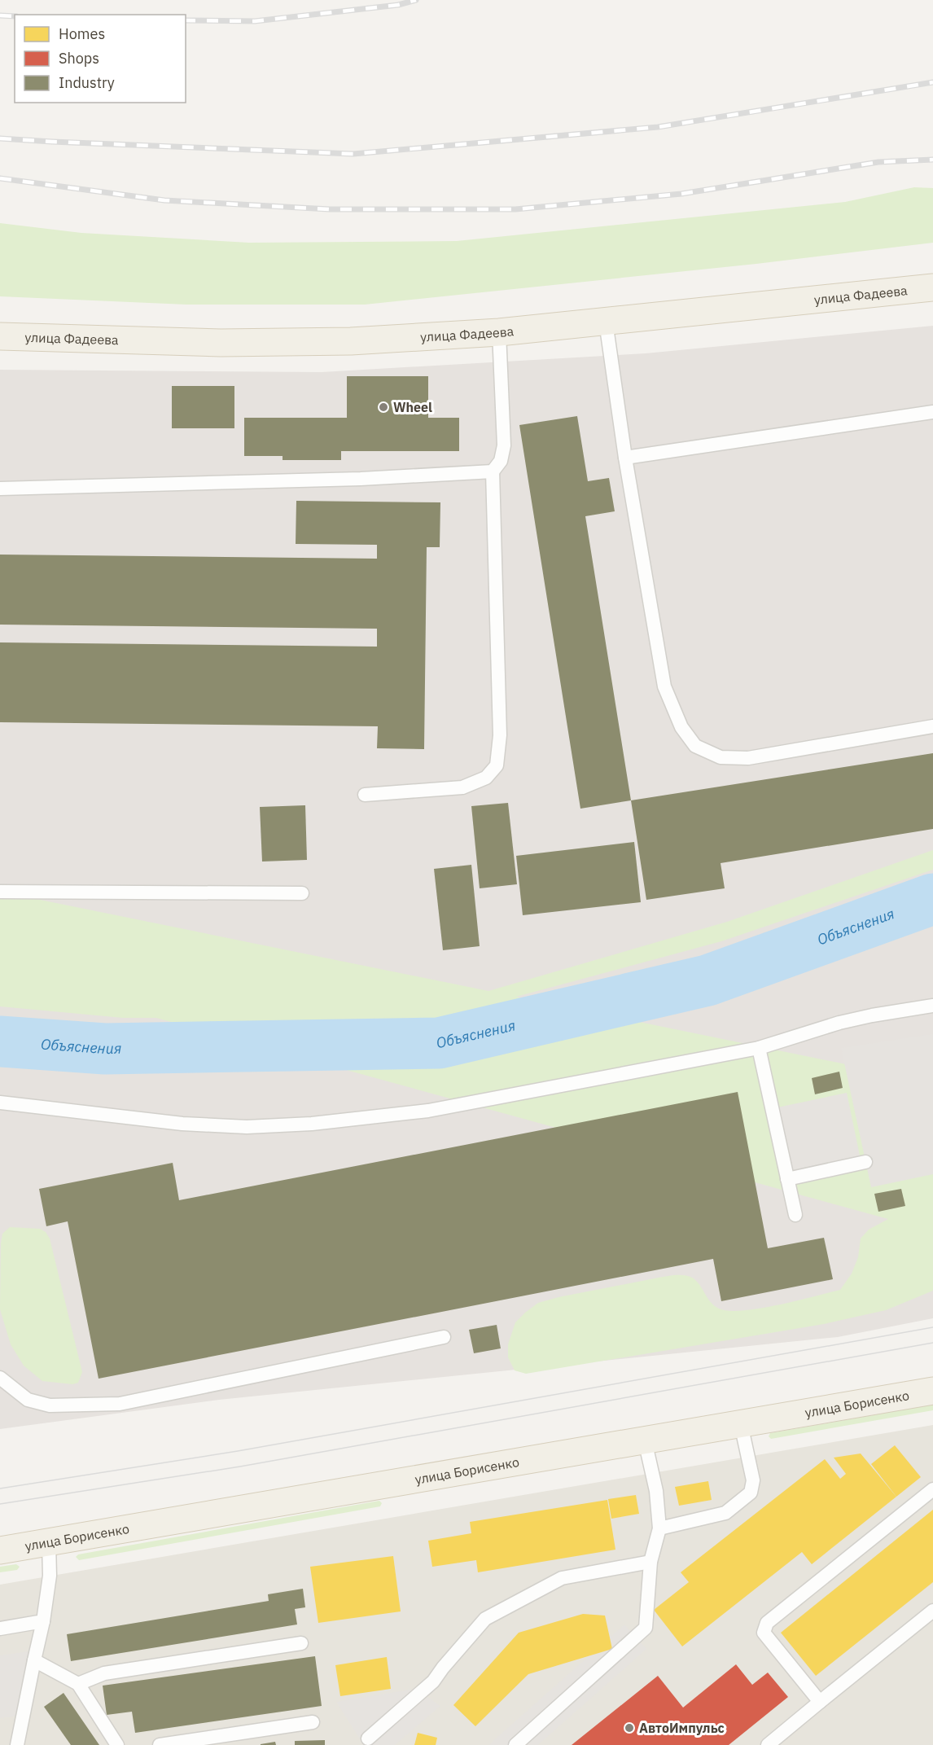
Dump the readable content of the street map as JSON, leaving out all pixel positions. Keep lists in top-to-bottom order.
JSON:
{
  "streets": {
    "main road": ["улица Фадеева", "улица Борисенко"]
  },
  "water": ["Объяснения"],
  "places": ["Wheel", "АвтоИмпульс"],
  "legend": ["Homes", "Shops", "Industry"]
}
